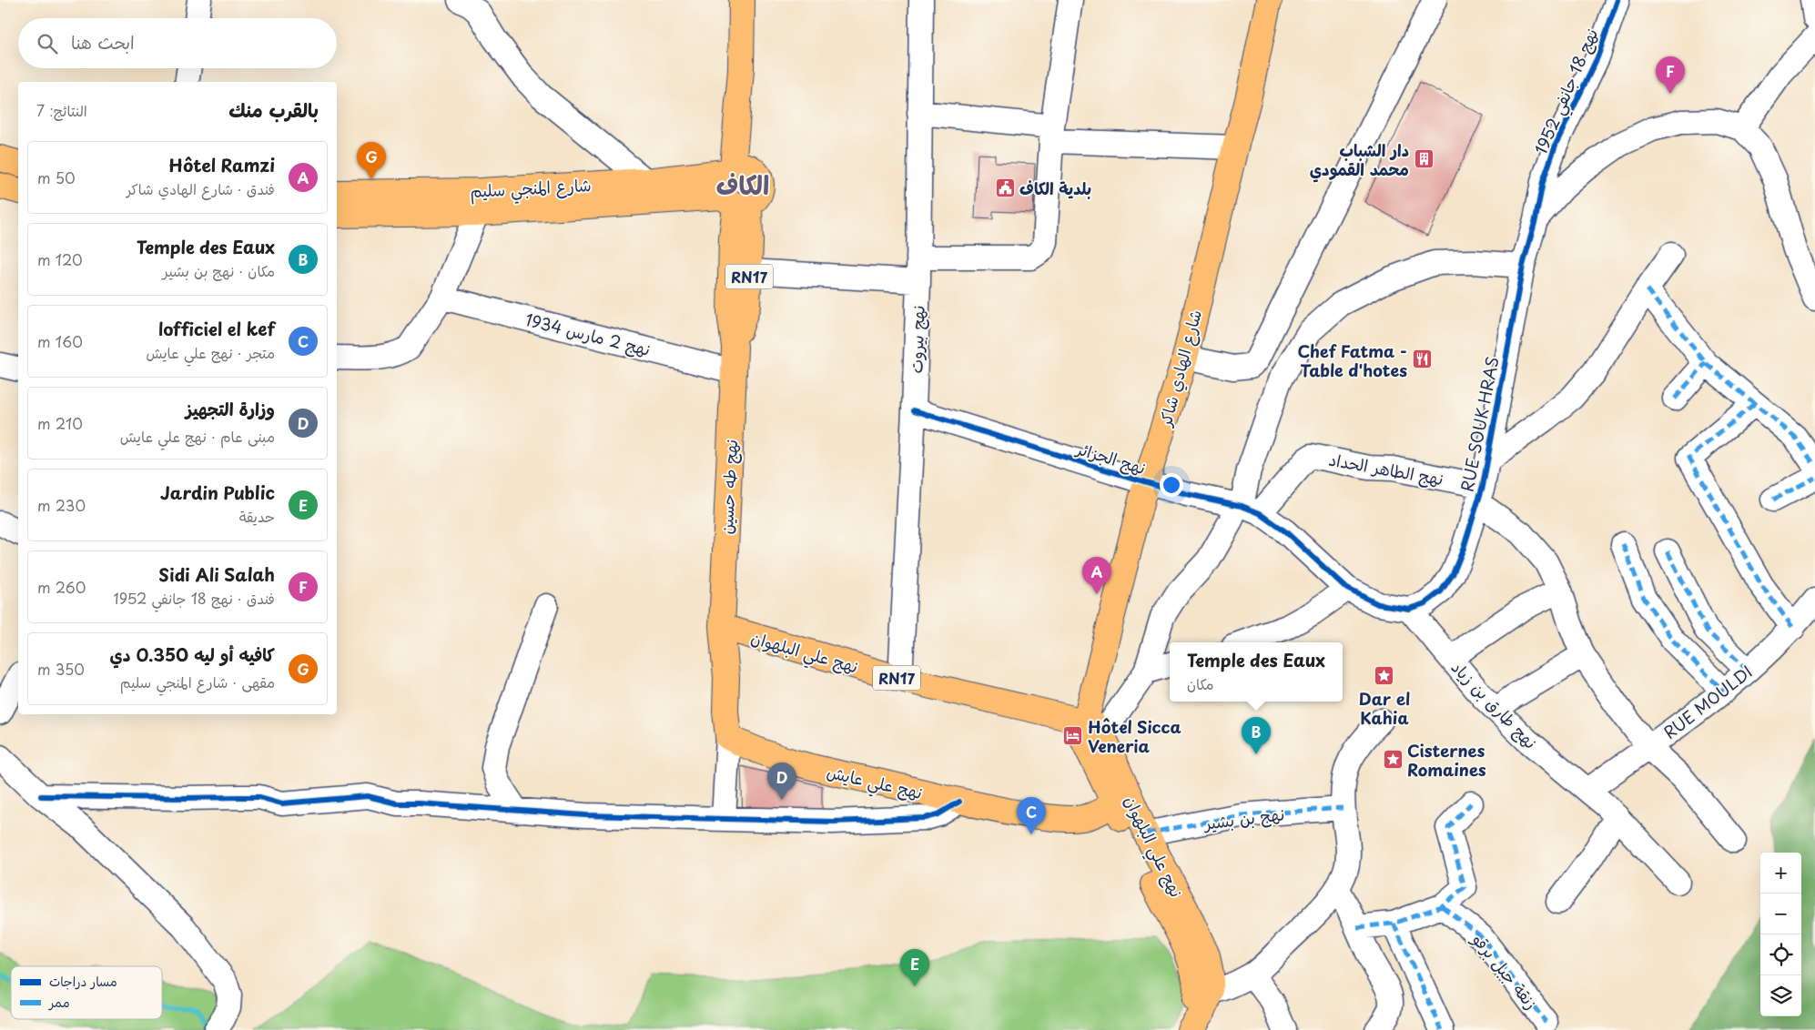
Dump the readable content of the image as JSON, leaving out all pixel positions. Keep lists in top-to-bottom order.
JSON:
{
  "streets": {
    "main road": [
      "شارع المنجي سليم",
      "RN17",
      "شارع الهادي شاكر",
      "نهج طه حسين",
      "نهج علي البلهوان",
      "نهج علي عايش"
    ],
    "street": [
      "نهج 18 جانفي 1952",
      "نهج 2 مارس 1934",
      "نهج بيروت",
      "RUE SOUK HRAS",
      "نهج الجزائر",
      "نهج الطاهر الحداد",
      "RUE MOULDI",
      "نهج طارق بن زياد",
      "نهج بن بشير",
      "زنقة جبل برقو"
    ]
  },
  "crossings": [
    ["نهج 18 جانفي 1952", "RUE SOUK HRAS"],
    ["شارع المنجي سليم", "RN17"],
    ["شارع المنجي سليم", "نهج طه حسين"],
    ["RN17", "نهج طه حسين"],
    ["نهج 2 مارس 1934", "نهج طه حسين"],
    ["نهج بيروت", "نهج الجزائر"],
    ["نهج بيروت", "نهج علي البلهوان"],
    ["شارع الهادي شاكر", "نهج الجزائر"],
    ["شارع الهادي شاكر", "نهج علي البلهوان"],
    ["RUE SOUK HRAS", "نهج الجزائر"],
    ["RUE SOUK HRAS", "نهج الطاهر الحداد"],
    ["RUE SOUK HRAS", "نهج طارق بن زياد"],
    ["نهج الجزائر", "نهج الطاهر الحداد"],
    ["نهج الجزائر", "نهج طارق بن زياد"],
    ["نهج طه حسين", "نهج علي البلهوان"],
    ["نهج علي البلهوان", "نهج علي عايش"],
    ["نهج علي البلهوان", "نهج بن بشير"],
    ["RUE MOULDI", "نهج طارق بن زياد"]
  ],
  "districts": ["الكاف"],
  "places": {
    "building": ["دار الشباب محمد القمودي"],
    "public building": ["بلدية الكاف"],
    "restaurant": ["Chef Fatma - Table d'hotes"],
    "place": ["Dar el Kahia", "Cisternes Romaines"],
    "hotel": ["Hôtel Sicca Veneria"]
  },
  "legend": ["مسار دراجات", "ممر"],
  "page": {
    "search": "ابحث هنا",
    "pins": [
      "F",
      "G",
      "A",
      "B",
      "D",
      "C",
      "E"
    ],
    "heading": ["بالقرب منك", "النتائج: 7"],
    "list": [
      {
        "mark": "A",
        "name": "Hôtel Ramzi",
        "note": "فندق · شارع الهادي شاكر",
        "value": "50 m"
      },
      {
        "mark": "B",
        "name": "Temple des Eaux",
        "note": "مكان · نهج بن بشير",
        "value": "120 m"
      },
      {
        "mark": "C",
        "name": "lofficiel el kef",
        "note": "متجر · نهج علي عايش",
        "value": "160 m"
      },
      {
        "mark": "D",
        "name": "وزارة التجهيز",
        "note": "مبنى عام · نهج علي عايش",
        "value": "210 m"
      },
      {
        "mark": "E",
        "name": "Jardin Public",
        "note": "حديقة",
        "value": "230 m"
      },
      {
        "mark": "F",
        "name": "Sidi Ali Salah",
        "note": "فندق · نهج 18 جانفي 1952",
        "value": "260 m"
      },
      {
        "mark": "G",
        "name": "كافيه أو ليه 0.350 دي",
        "note": "مقهى · شارع المنجي سليم",
        "value": "350 m"
      }
    ],
    "popup": ["Temple des Eaux", "مكان"],
    "map_buttons": ["+", "−"]
  }
}
